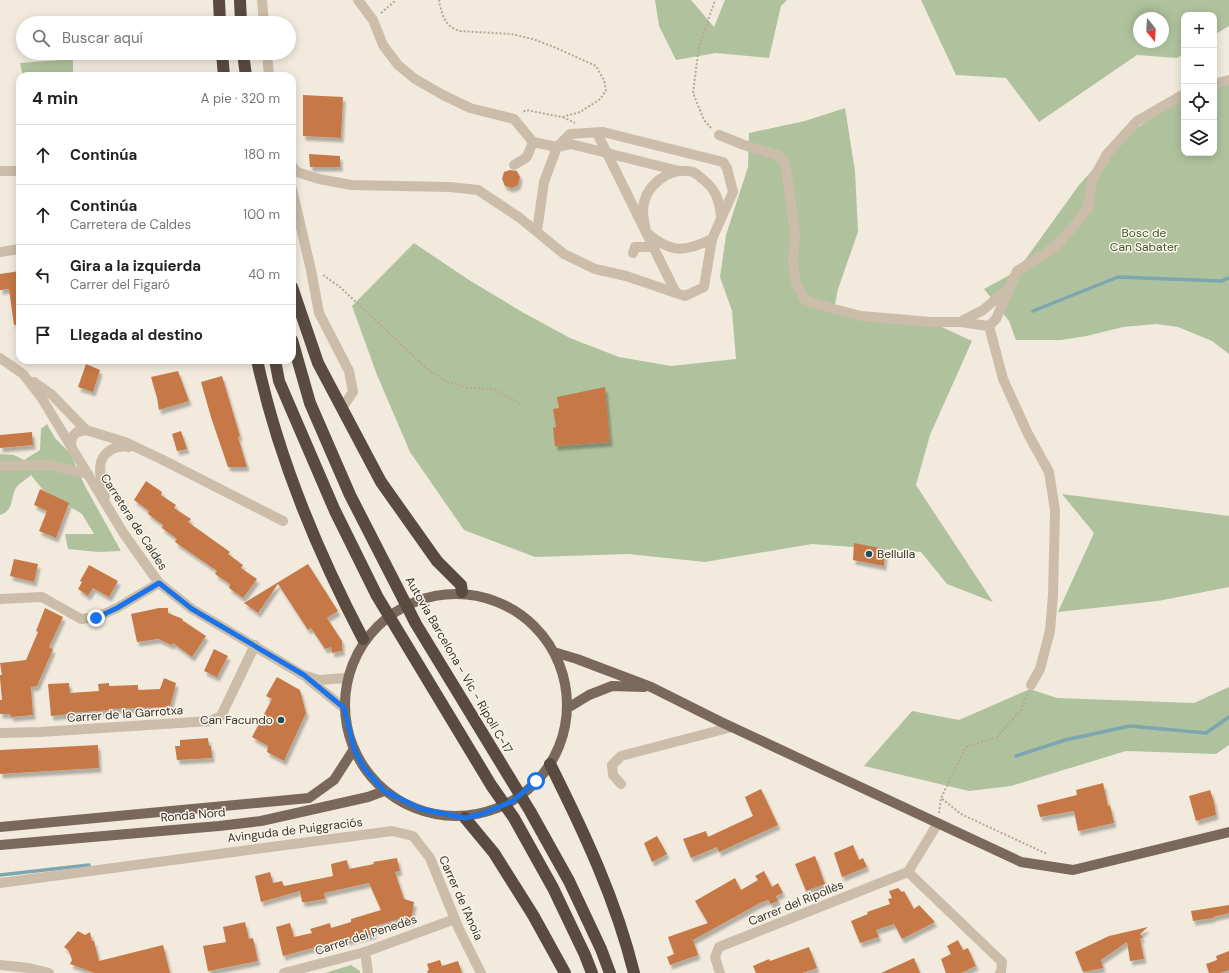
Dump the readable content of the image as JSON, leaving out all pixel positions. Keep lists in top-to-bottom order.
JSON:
{
  "streets": {
    "highway": ["Autovia Barcelona - Vic - Ripoll C-17"],
    "main road": ["Ronda Nord"],
    "street": [
      "Carretera de Caldes",
      "Carrer de la Garrotxa",
      "Avinguda de Puiggraciós",
      "Carrer de l'Anoia",
      "Carrer del Ripollès",
      "Carrer del Penedès"
    ]
  },
  "crossings": [
    ["Carretera de Caldes", "Carrer de la Garrotxa"],
    ["Avinguda de Puiggraciós", "Carrer de l'Anoia"],
    ["Carrer de l'Anoia", "Carrer del Penedès"]
  ],
  "parks": ["Bosc de Can Sabater"],
  "places": ["Bellulla", "Can Facundo"],
  "north": "bottom",
  "page": {
    "map_buttons": ["+", "−"],
    "search": "Buscar aquí",
    "heading": ["4 min", "A pie · 320 m"],
    "list": [
      ["Continúa", "180 m"],
      ["Continúa", "Carretera de Caldes", "100 m"],
      ["Gira a la izquierda", "Carrer del Figaró", "40 m"],
      "Llegada al destino"
    ]
  }
}
